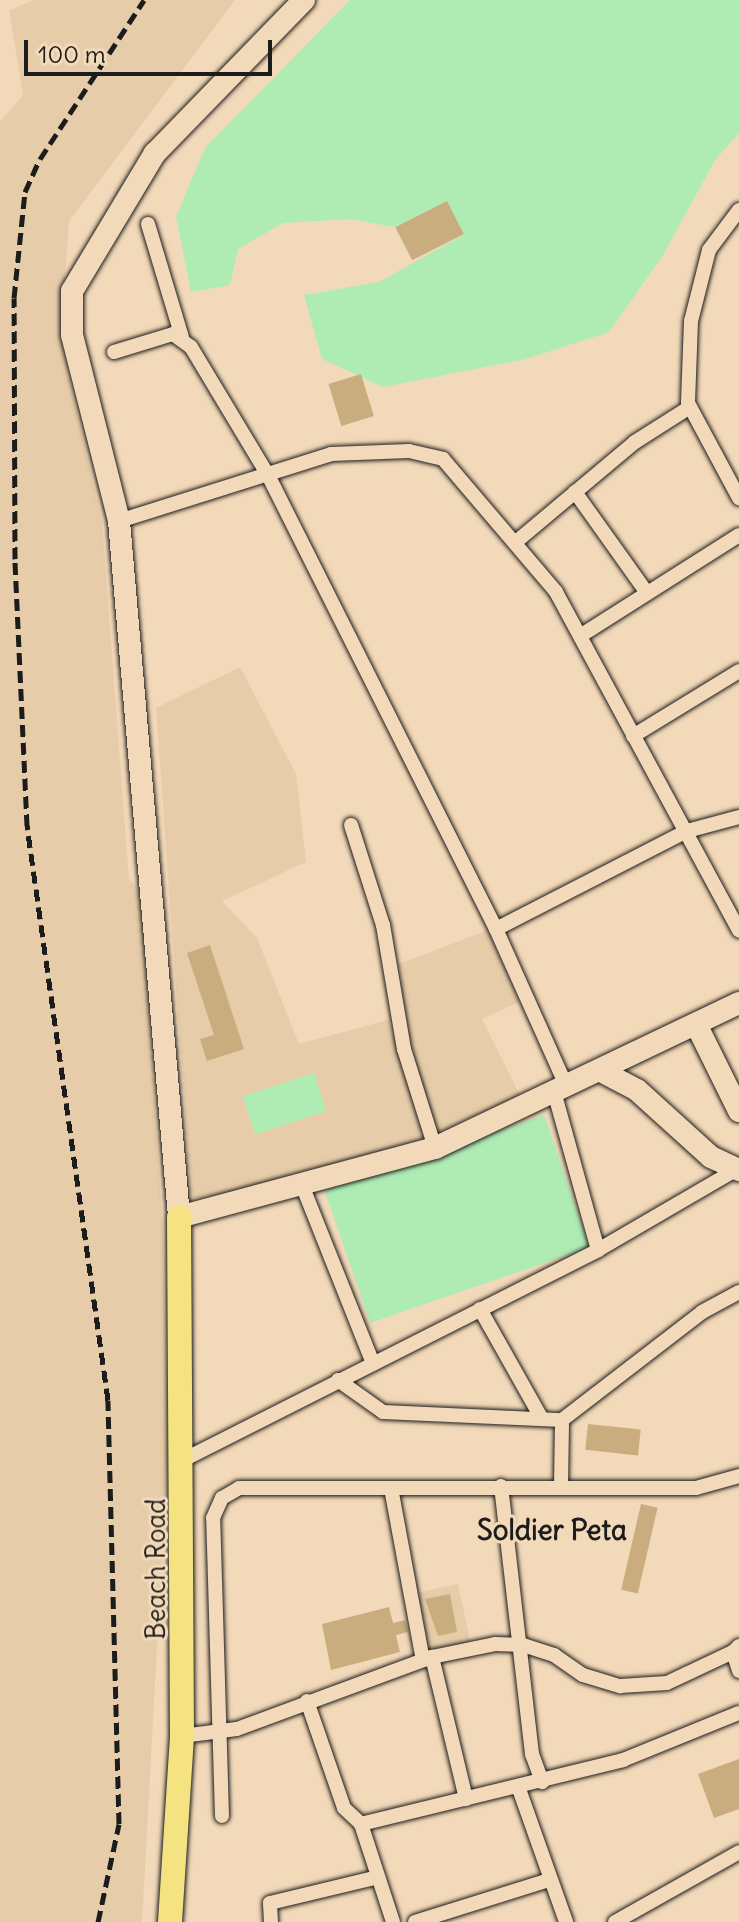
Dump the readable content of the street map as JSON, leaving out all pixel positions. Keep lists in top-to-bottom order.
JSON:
{
  "streets": {
    "main road": ["Beach Road"]
  },
  "districts": ["Soldier Peta"],
  "scale_bar": "100 m"
}
